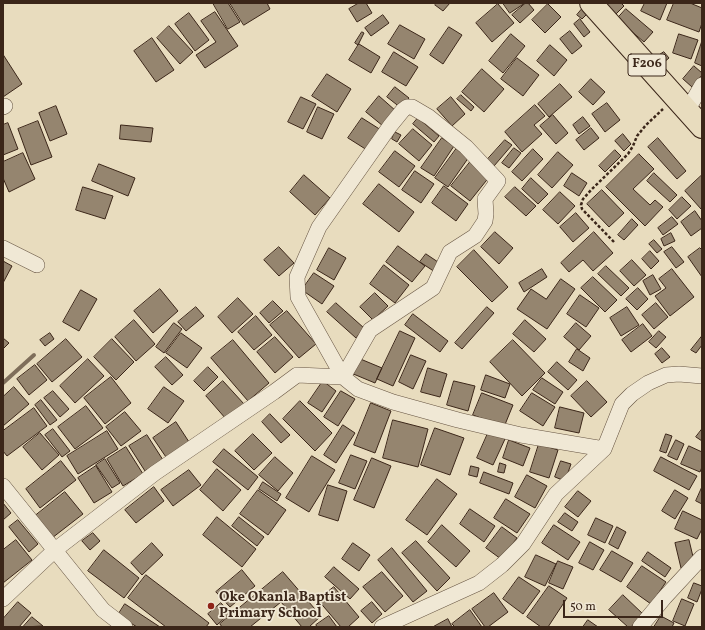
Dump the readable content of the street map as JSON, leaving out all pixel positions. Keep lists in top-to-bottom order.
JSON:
{
  "streets": {
    "main road": ["F206"]
  },
  "places": ["Oke Okanla Baptist Primary School"],
  "scale_bar": "50 m"
}
